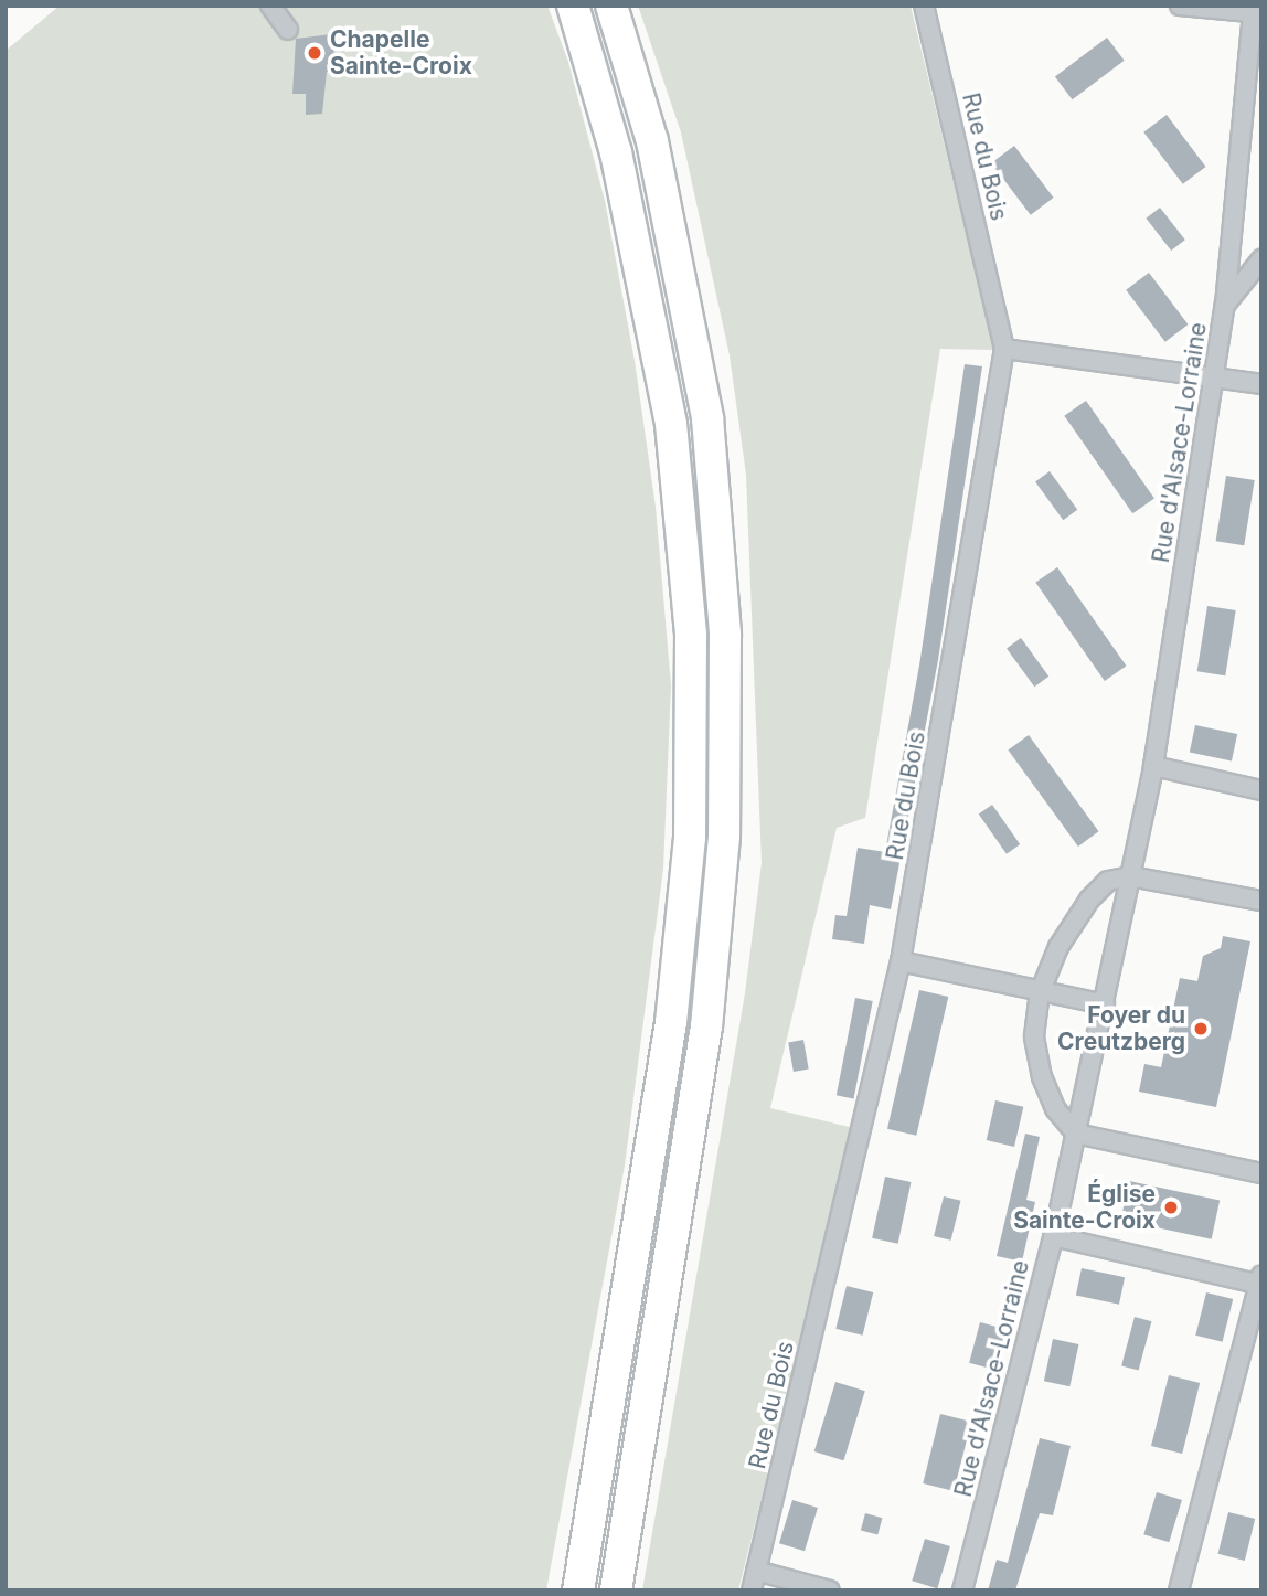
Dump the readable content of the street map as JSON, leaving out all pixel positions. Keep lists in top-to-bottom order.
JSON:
{
  "streets": {
    "street": ["Rue du Bois", "Rue d'Alsace-Lorraine"]
  },
  "places": ["Chapelle Sainte-Croix", "Foyer du Creutzberg", "Église Sainte-Croix"]
}
